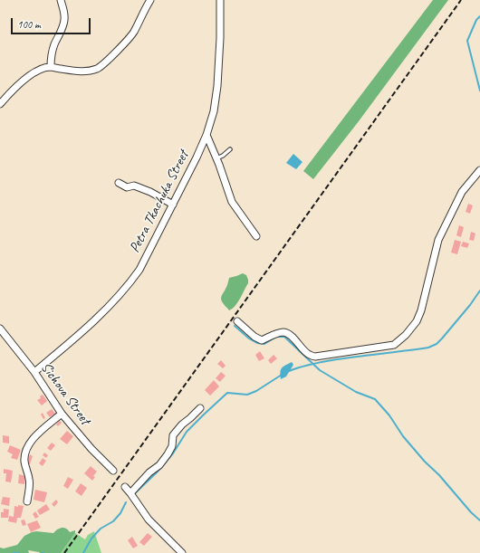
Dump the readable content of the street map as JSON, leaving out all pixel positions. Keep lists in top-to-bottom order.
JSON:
{
  "streets": {
    "street": ["Petra Tkachuka Street", "Sichova Street"]
  },
  "crossings": [
    ["Petra Tkachuka Street", "Sichova Street"]
  ],
  "scale_bar": "100 m"
}
